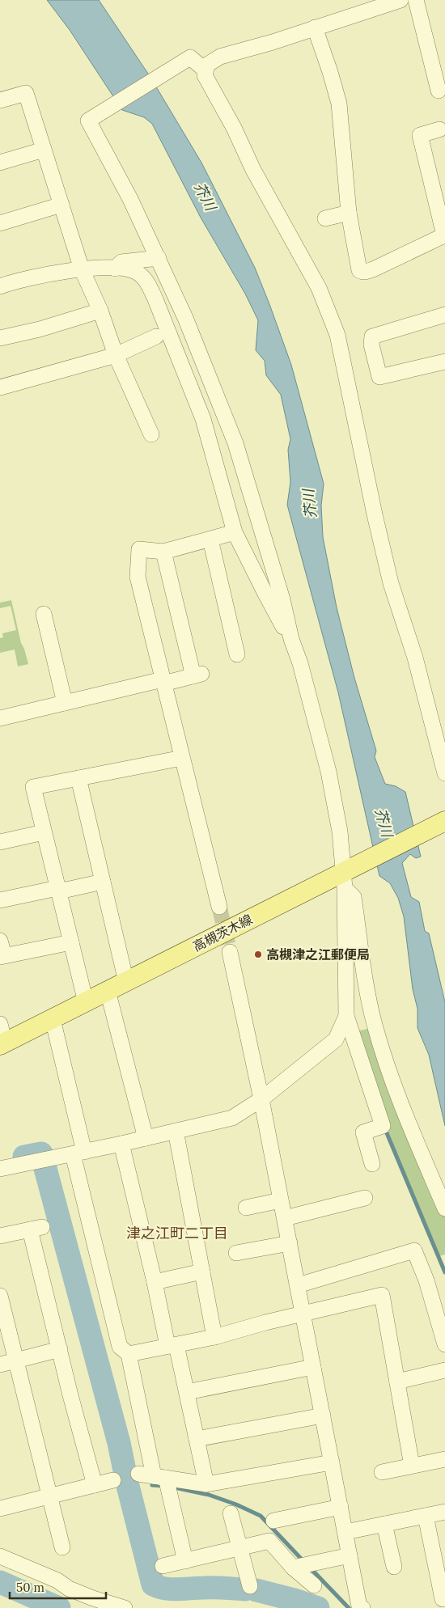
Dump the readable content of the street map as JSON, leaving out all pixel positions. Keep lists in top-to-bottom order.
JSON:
{
  "streets": {
    "main road": ["高槻茨木線"]
  },
  "districts": ["津之江町二丁目"],
  "water": ["芥川"],
  "places": ["高槻津之江郵便局"],
  "scale_bar": "50 m"
}
